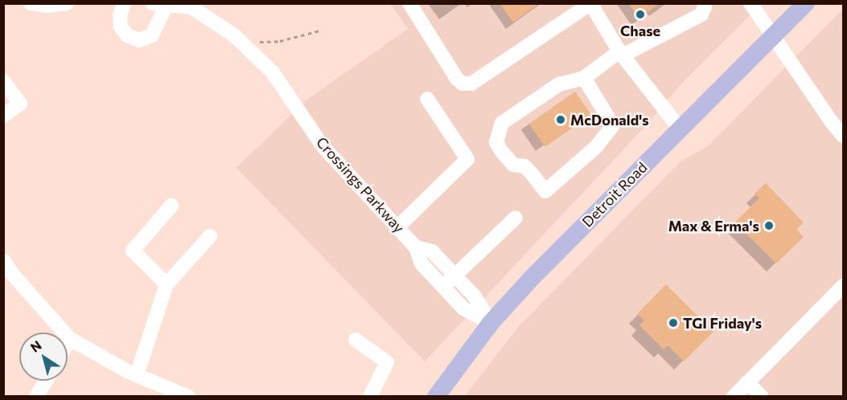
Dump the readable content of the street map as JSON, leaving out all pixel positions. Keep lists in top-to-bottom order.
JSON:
{
  "streets": {
    "main road": ["Detroit Road"],
    "street": ["Crossings Parkway"]
  },
  "crossings": [
    ["Crossings Parkway", "Detroit Road"]
  ],
  "places": [
    "Chase",
    "McDonald's",
    "Max & Erma's",
    "TGI Friday's"
  ],
  "north": "top left"
}
